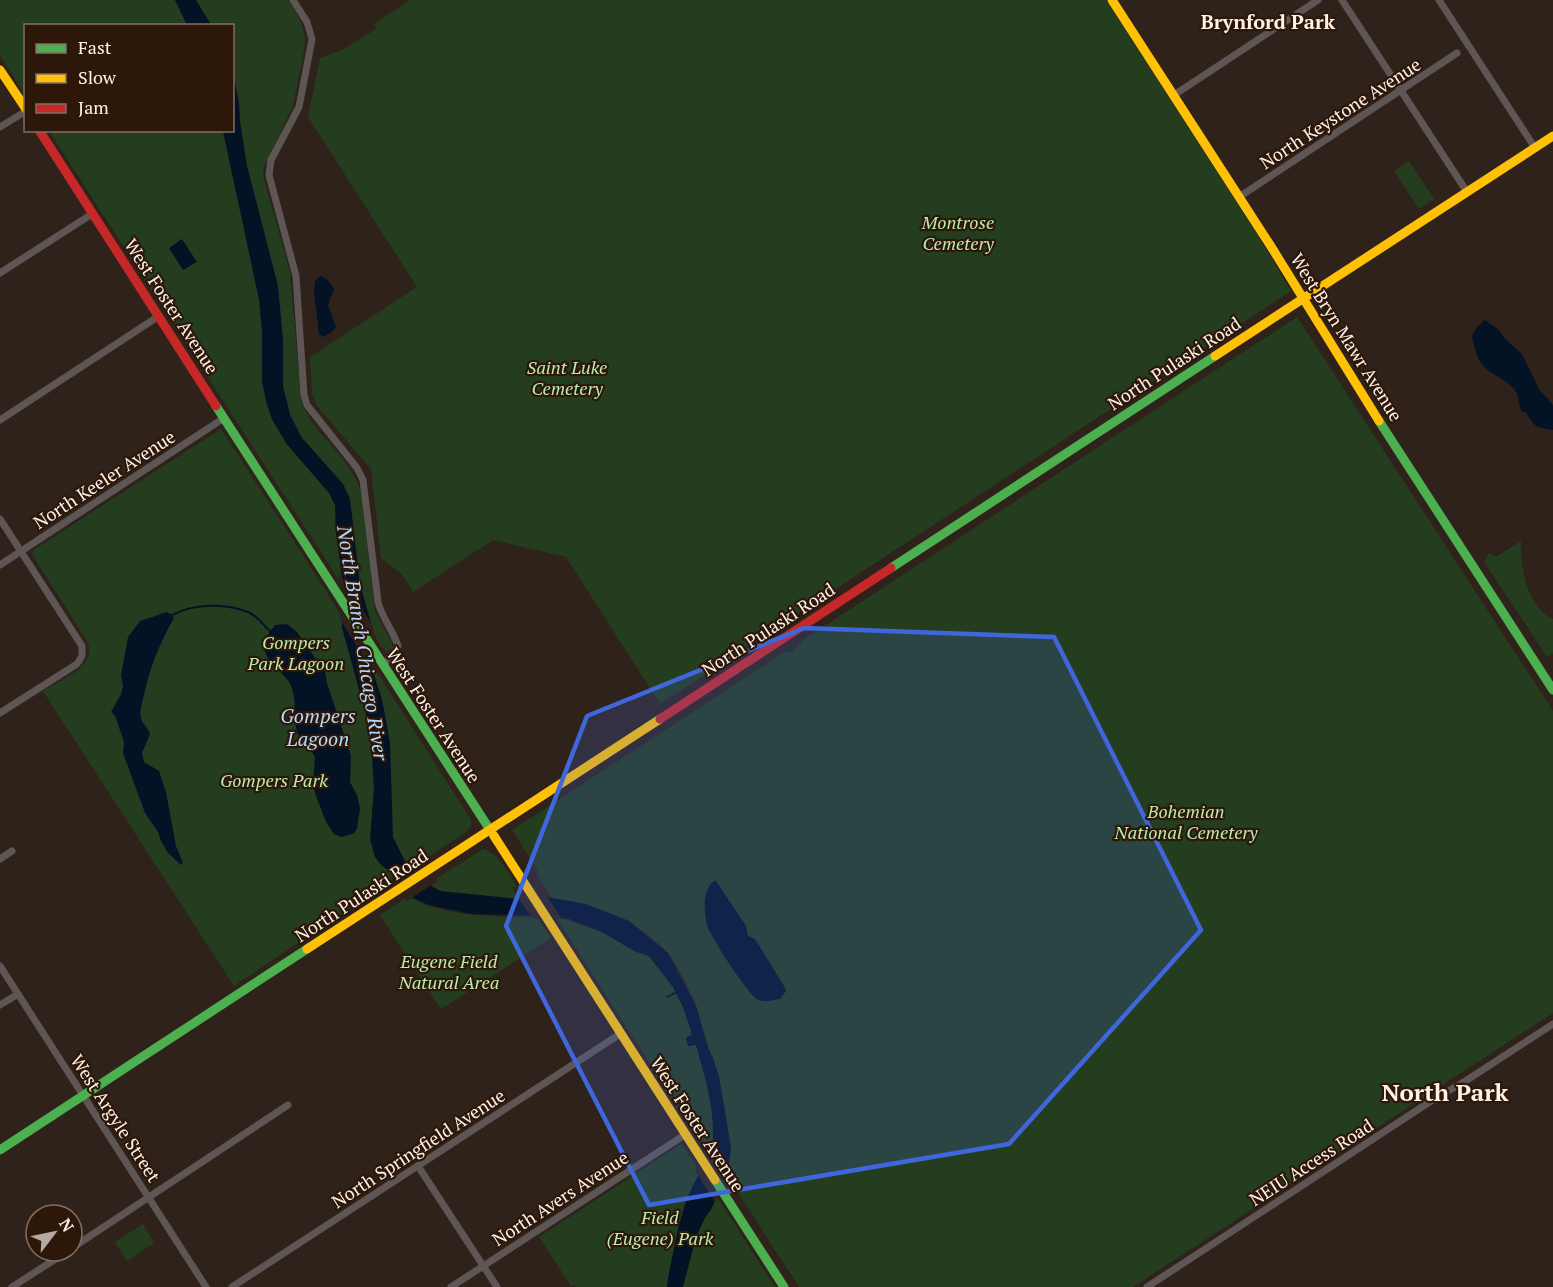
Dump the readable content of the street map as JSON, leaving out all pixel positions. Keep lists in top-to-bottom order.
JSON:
{
  "streets": {
    "main road": ["West Foster Avenue", "West Bryn Mawr Avenue", "North Pulaski Road"],
    "street": [
      "North Keystone Avenue",
      "North Keeler Avenue",
      "West Argyle Street",
      "North Springfield Avenue",
      "NEIU Access Road",
      "North Avers Avenue"
    ]
  },
  "crossings": [
    ["North Keystone Avenue", "West Bryn Mawr Avenue"],
    ["West Foster Avenue", "North Pulaski Road"],
    ["West Foster Avenue", "North Keeler Avenue"],
    ["West Foster Avenue", "North Springfield Avenue"],
    ["West Foster Avenue", "North Avers Avenue"],
    ["West Bryn Mawr Avenue", "North Pulaski Road"],
    ["North Pulaski Road", "West Argyle Street"]
  ],
  "districts": ["Brynford Park", "North Park"],
  "water": ["North Branch Chicago River", "Gompers Lagoon"],
  "parks": [
    "Montrose Cemetery",
    "Saint Luke Cemetery",
    "Gompers Park Lagoon",
    "Gompers Park",
    "Bohemian National Cemetery",
    "Eugene Field Natural Area",
    "Field (Eugene) Park"
  ],
  "legend": ["Fast", "Slow", "Jam"],
  "north": "top right"
}
